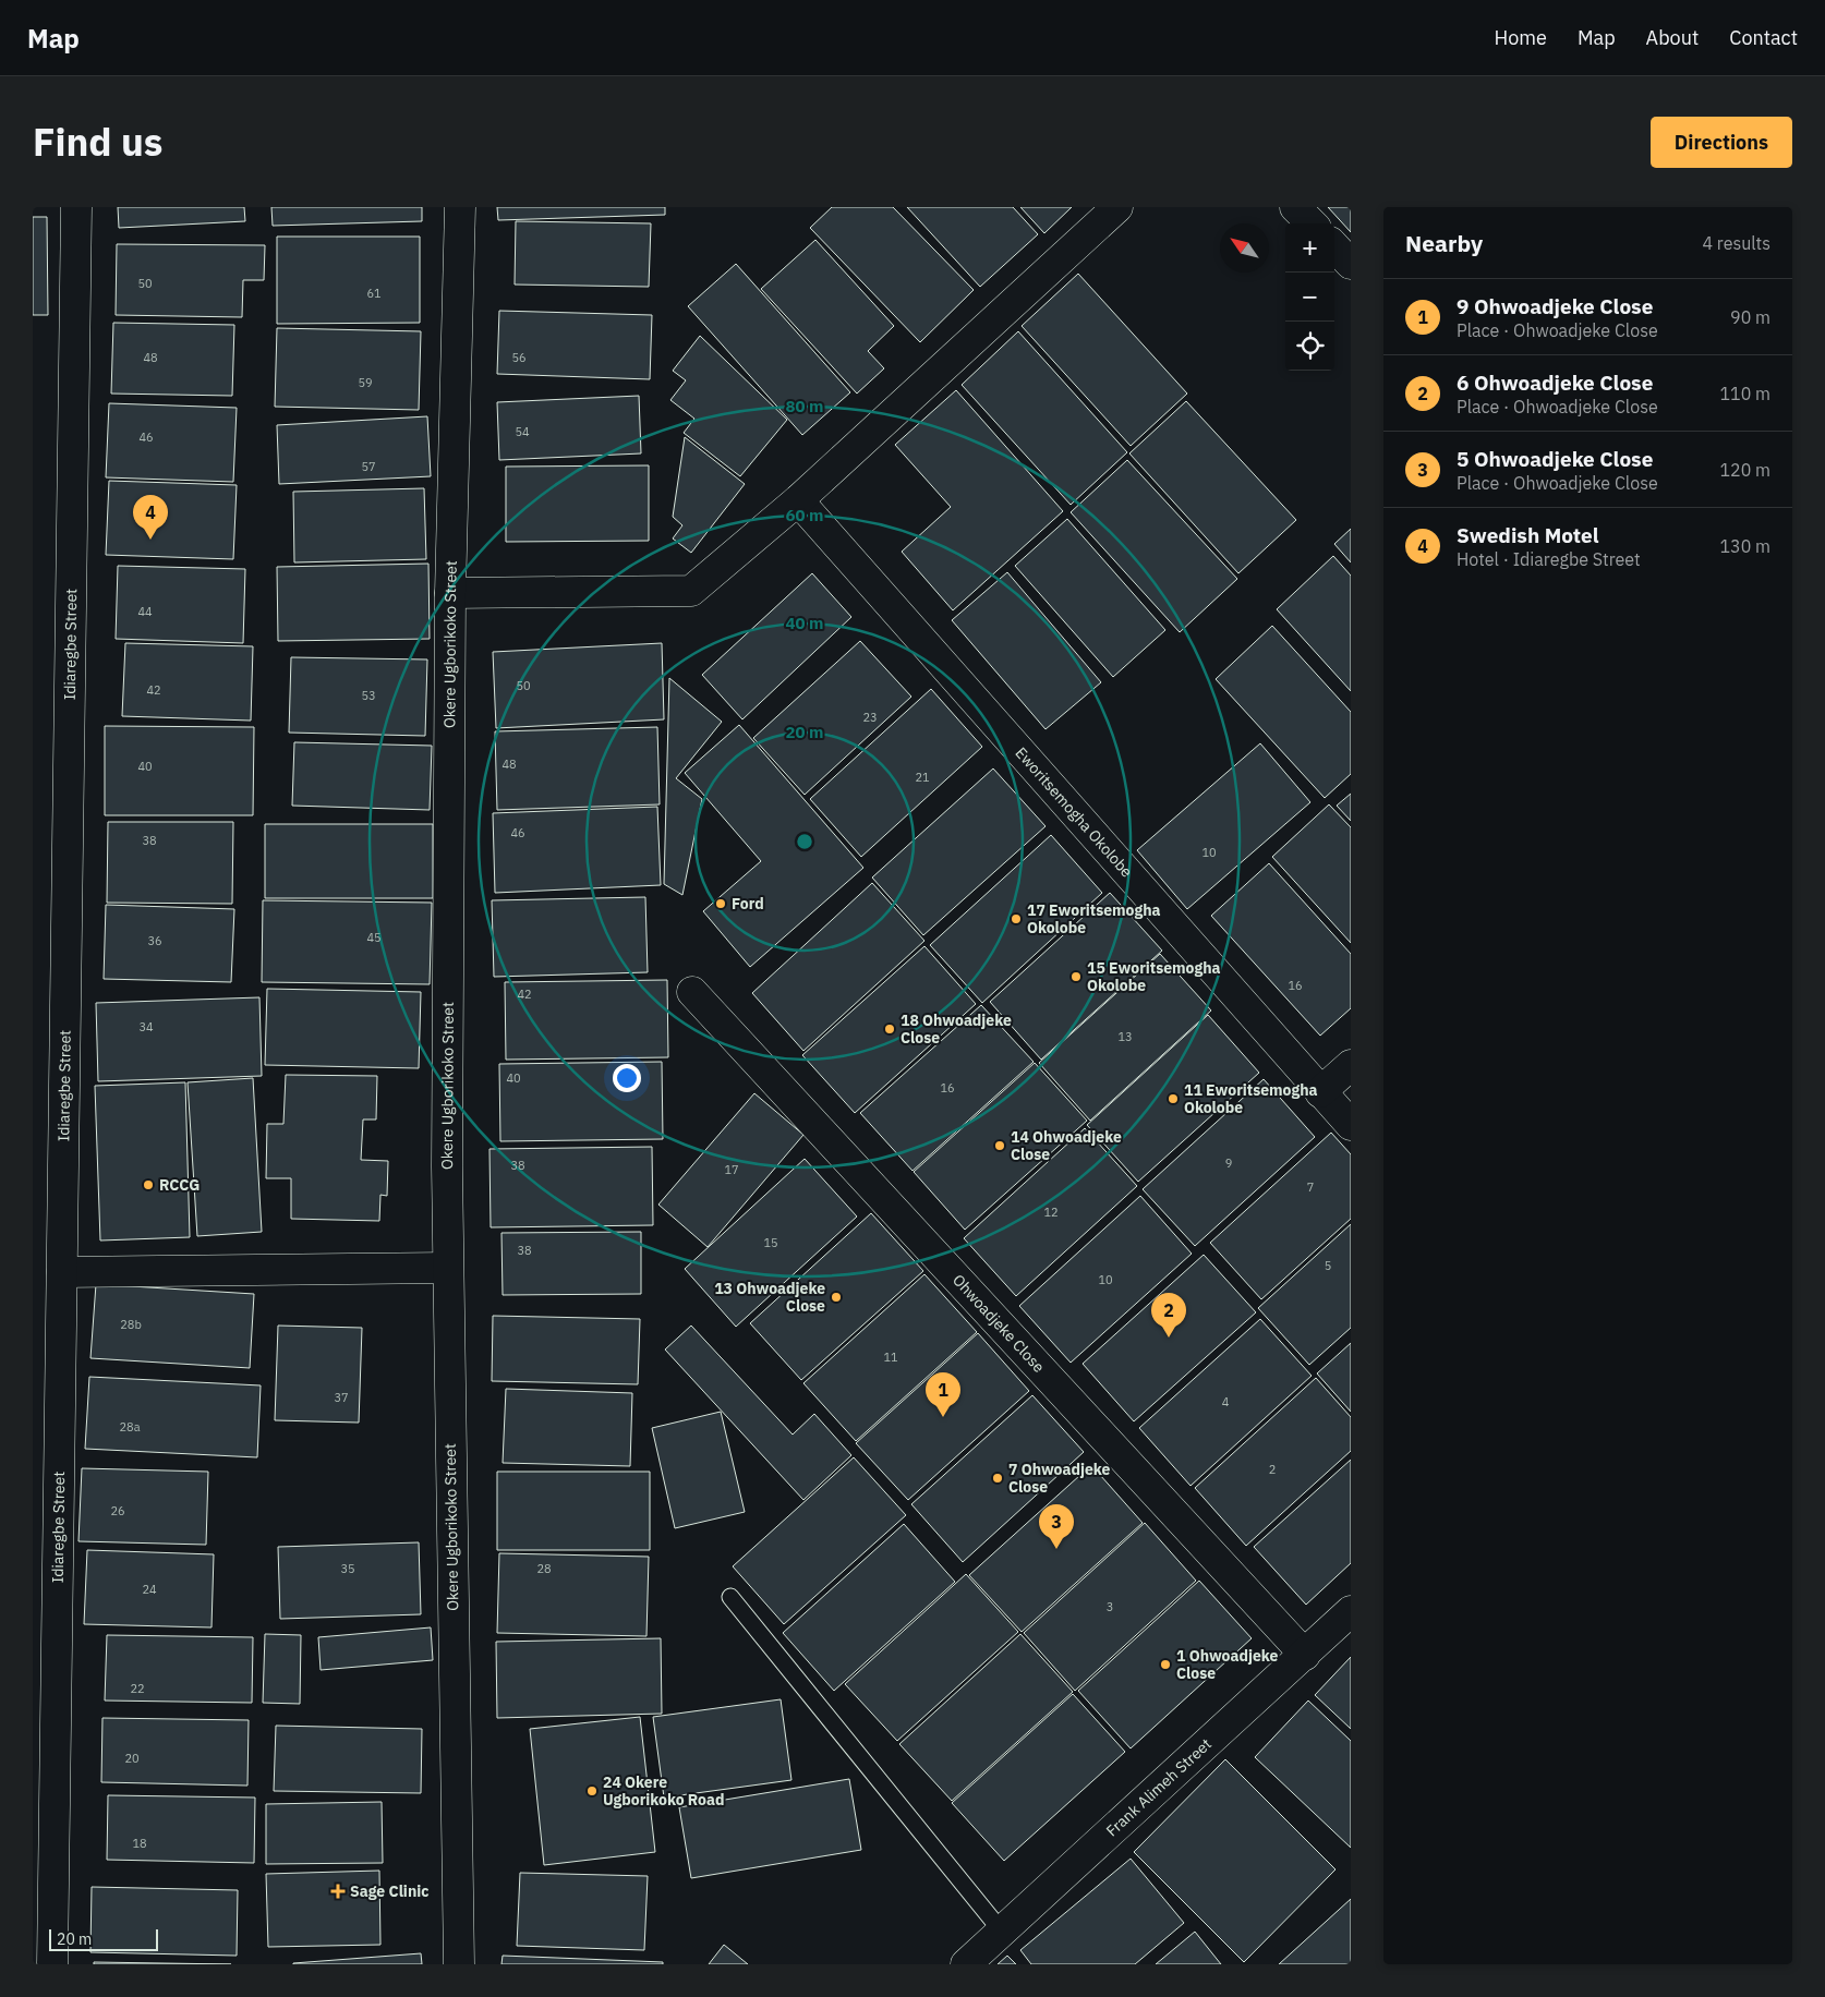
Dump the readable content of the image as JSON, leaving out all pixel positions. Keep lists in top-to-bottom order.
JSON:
{
  "streets": {
    "street": [
      "Idiaregbe Street",
      "Okere Ugborikoko Street",
      "Eworitsemogha Okolobe",
      "Ohwoadjeke Close",
      "Frank Alimeh Street"
    ]
  },
  "crossings": [
    ["Ohwoadjeke Close", "Frank Alimeh Street"]
  ],
  "places": {
    "other": [
      "Ford",
      "17 Eworitsemogha Okolobe",
      "15 Eworitsemogha Okolobe",
      "18 Ohwoadjeke Close",
      "11 Eworitsemogha Okolobe",
      "14 Ohwoadjeke Close",
      "RCCG",
      "13 Ohwoadjeke Close",
      "7 Ohwoadjeke Close",
      "1 Ohwoadjeke Close",
      "24 Okere Ugborikoko Road"
    ],
    "health": ["Sage Clinic"]
  },
  "house_numbers": [
    "50",
    "61",
    "48",
    "56",
    "59",
    "54",
    "46",
    "57",
    "44",
    "50",
    "42",
    "53",
    "23",
    "48",
    "40",
    "21",
    "46",
    "38",
    "10",
    "45",
    "36",
    "16",
    "42",
    "34",
    "13",
    "40",
    "16",
    "9",
    "38",
    "17",
    "7",
    "12",
    "15",
    "38",
    "5",
    "10",
    "28b",
    "11",
    "37",
    "4",
    "28a",
    "2",
    "26",
    "35",
    "28",
    "24",
    "3",
    "22",
    "20",
    "18"
  ],
  "scale_bar": "20 m",
  "north": "top left",
  "page": {
    "header": "Map",
    "nav": [
      "Home",
      "Map",
      "About",
      "Contact"
    ],
    "title": "Find us",
    "buttons": "Directions",
    "heading": ["Nearby", "4 results"],
    "map_buttons": ["+", "−"],
    "list": [
      {
        "mark": "1",
        "name": "9 Ohwoadjeke Close",
        "note": "Place · Ohwoadjeke Close",
        "value": "90 m"
      },
      {
        "mark": "2",
        "name": "6 Ohwoadjeke Close",
        "note": "Place · Ohwoadjeke Close",
        "value": "110 m"
      },
      {
        "mark": "3",
        "name": "5 Ohwoadjeke Close",
        "note": "Place · Ohwoadjeke Close",
        "value": "120 m"
      },
      {
        "mark": "4",
        "name": "Swedish Motel",
        "note": "Hotel · Idiaregbe Street",
        "value": "130 m"
      }
    ],
    "pins": [
      "4",
      "2",
      "1",
      "3"
    ],
    "scale": "20 m"
  },
  "rings": [
    "80 m",
    "60 m",
    "40 m",
    "20 m"
  ]
}
